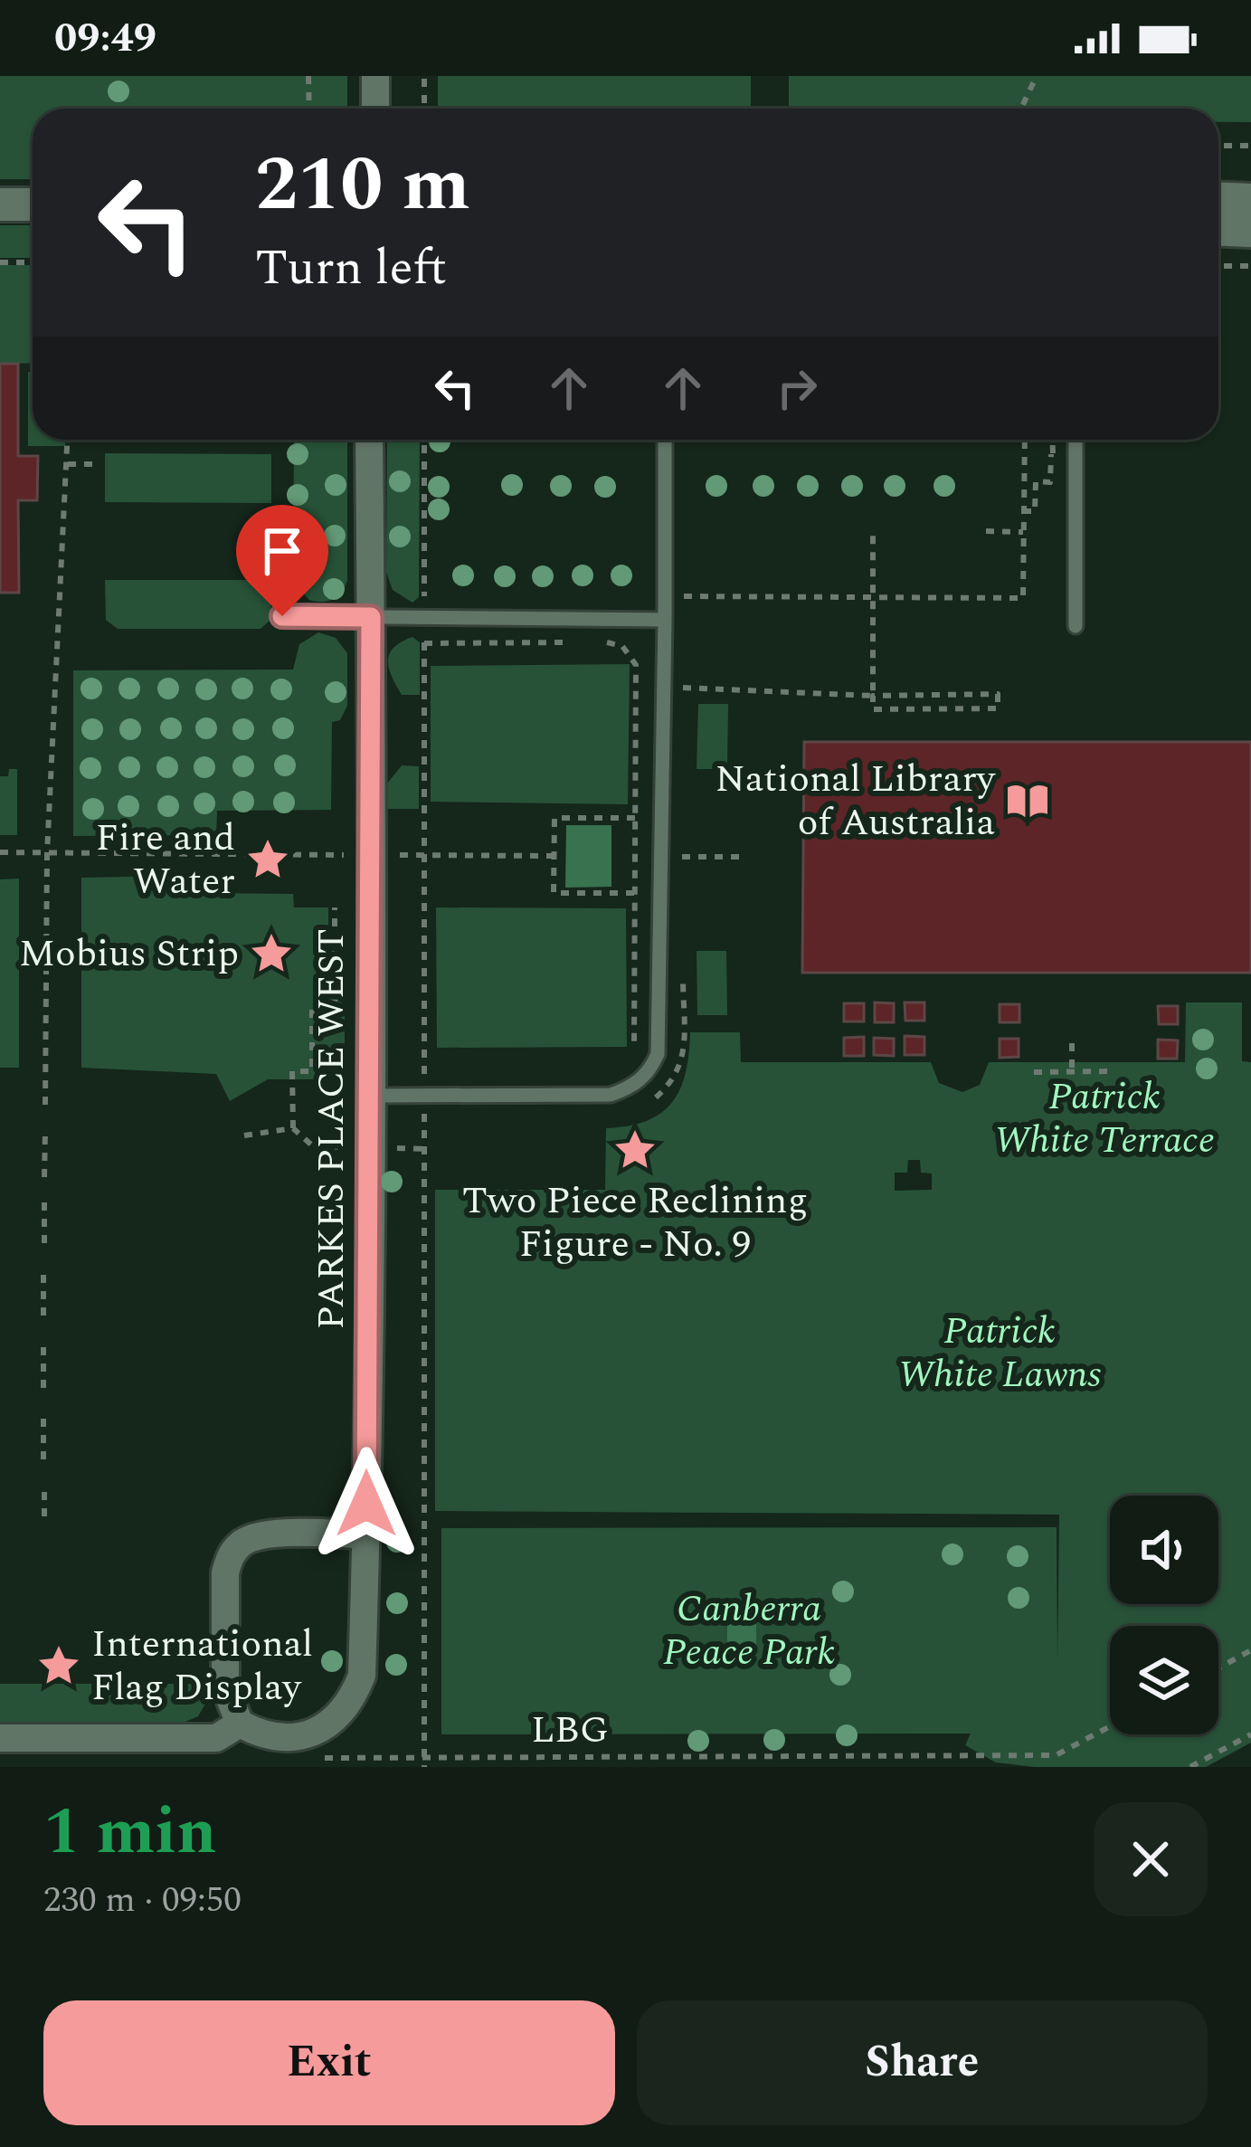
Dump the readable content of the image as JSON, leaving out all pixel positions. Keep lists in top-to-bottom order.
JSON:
{
  "streets": {
    "street": ["PARKES PLACE WEST"],
    "path": ["LBG"]
  },
  "parks": ["Patrick White Terrace", "Patrick White Lawns", "Canberra Peace Park"],
  "places": {
    "library": ["National Library of Australia"],
    "place": [
      "Fire and Water",
      "Mobius Strip",
      "Two Piece Reclining Figure - No. 9",
      "International Flag Display"
    ]
  },
  "page": {
    "status": "09:49",
    "turn": ["210 m", "Turn left"],
    "heading": ["1 min", "230 m · 09:50"],
    "buttons": ["Exit", "Share"]
  }
}
